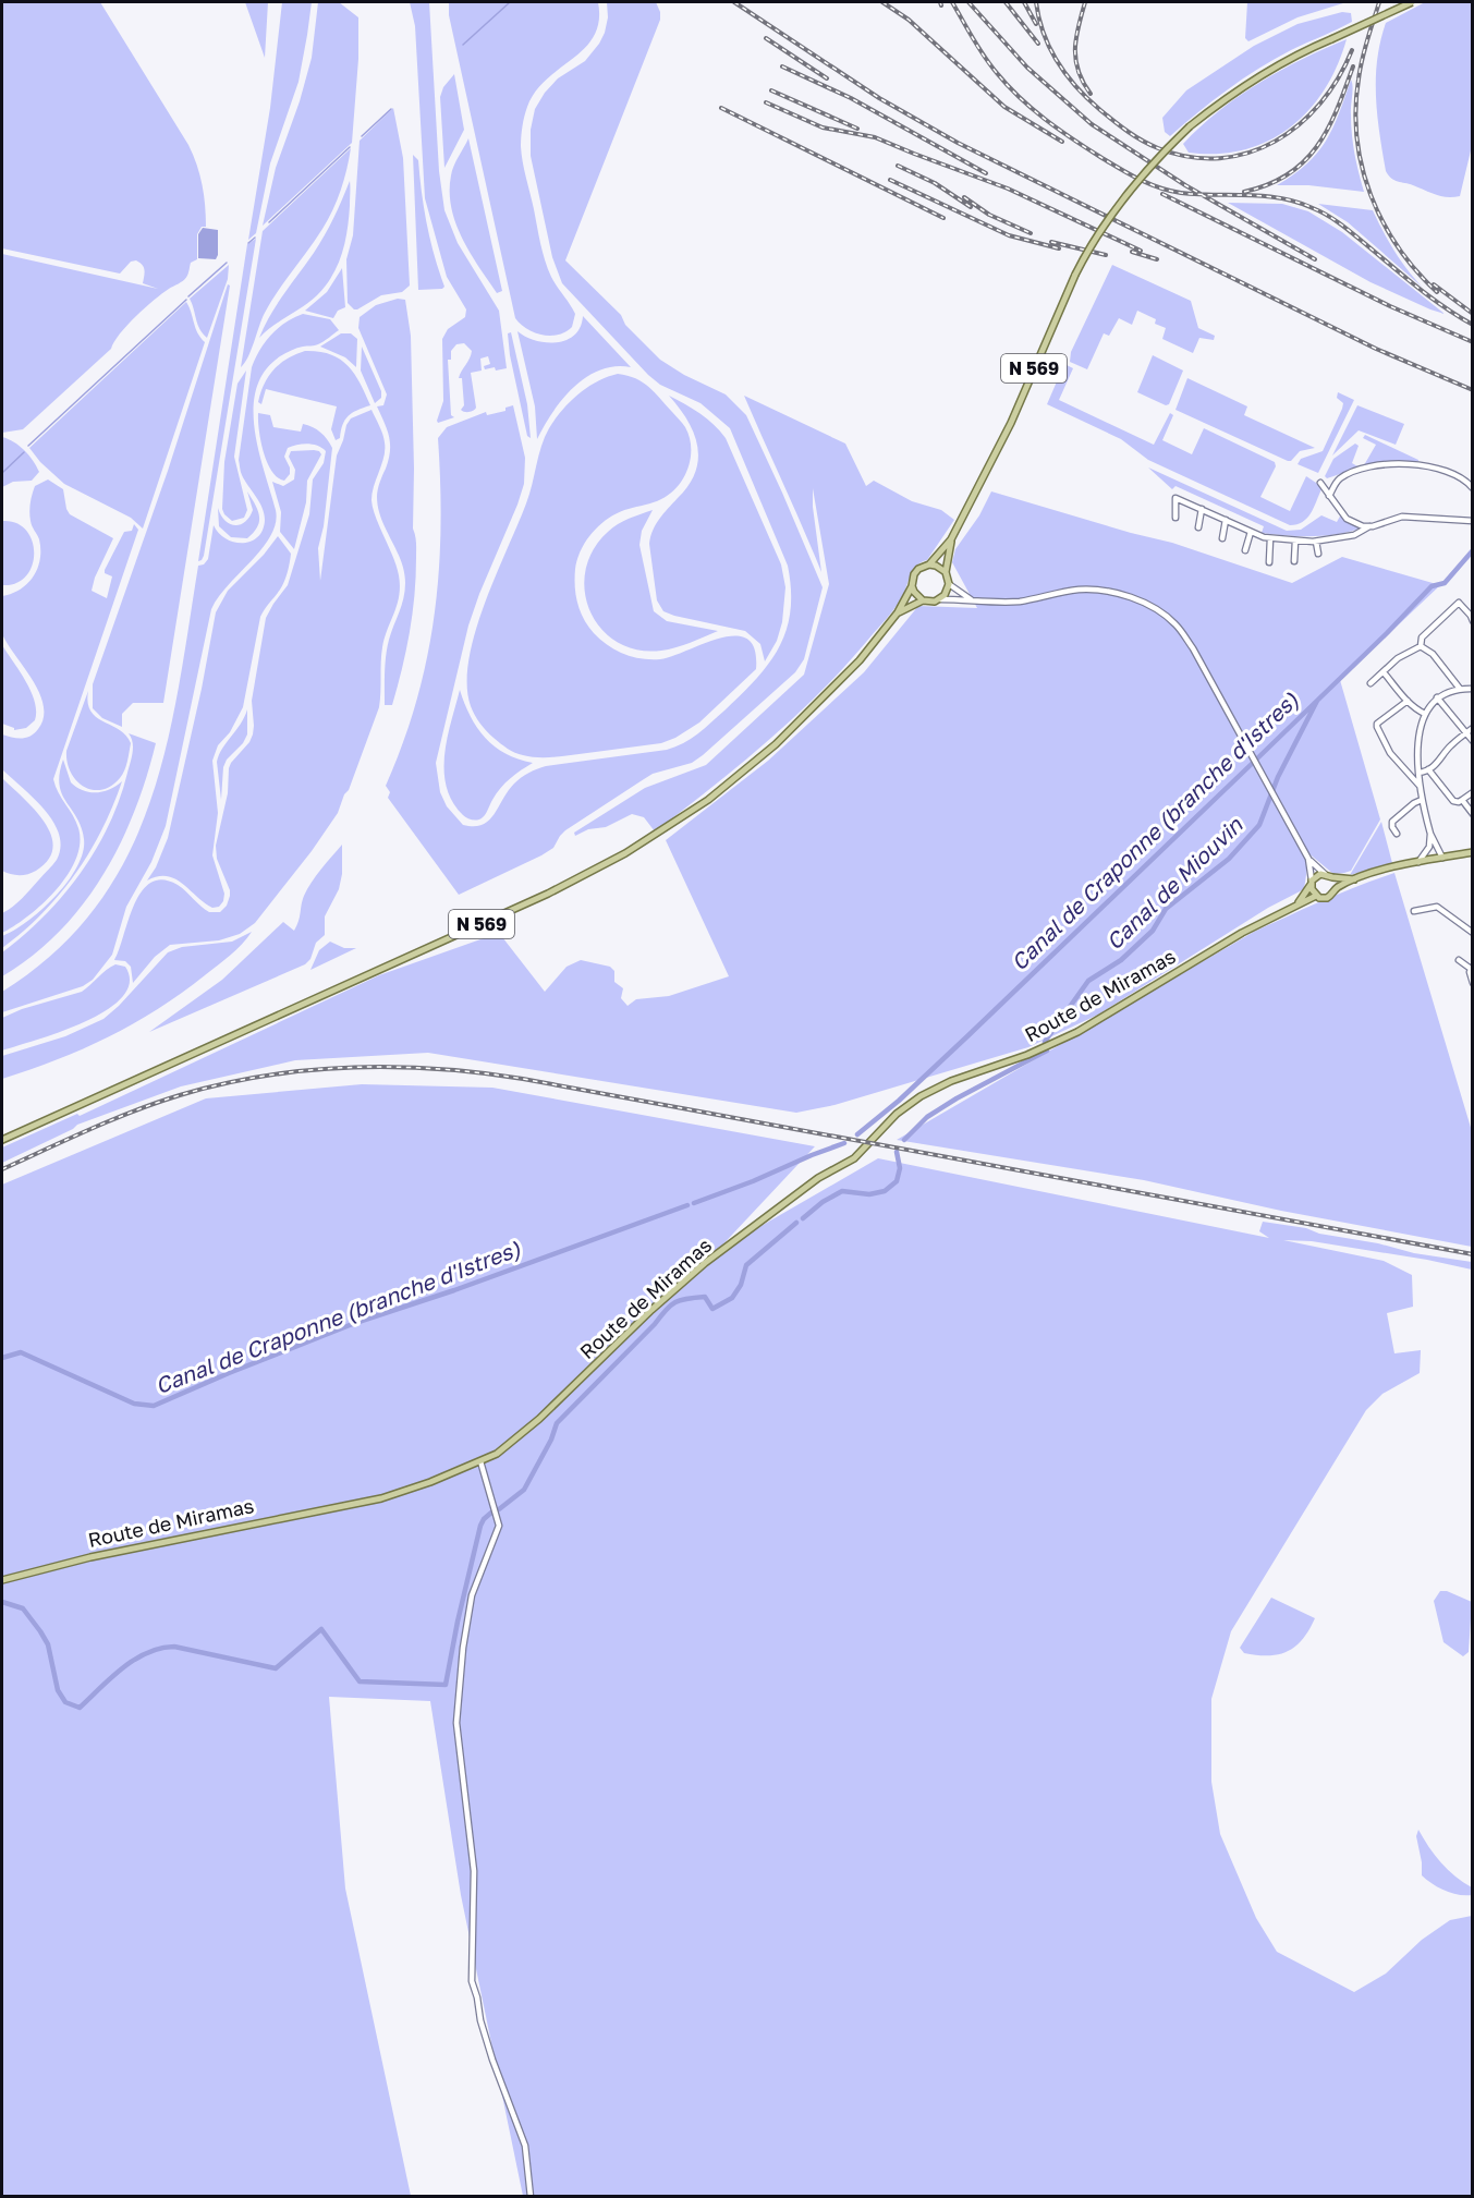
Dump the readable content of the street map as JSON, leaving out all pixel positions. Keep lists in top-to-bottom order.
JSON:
{
  "streets": {
    "main road": ["N 569", "Route de Miramas"]
  },
  "water": ["Canal de Craponne (branche d'Istres)", "Canal de Miouvin"]
}
